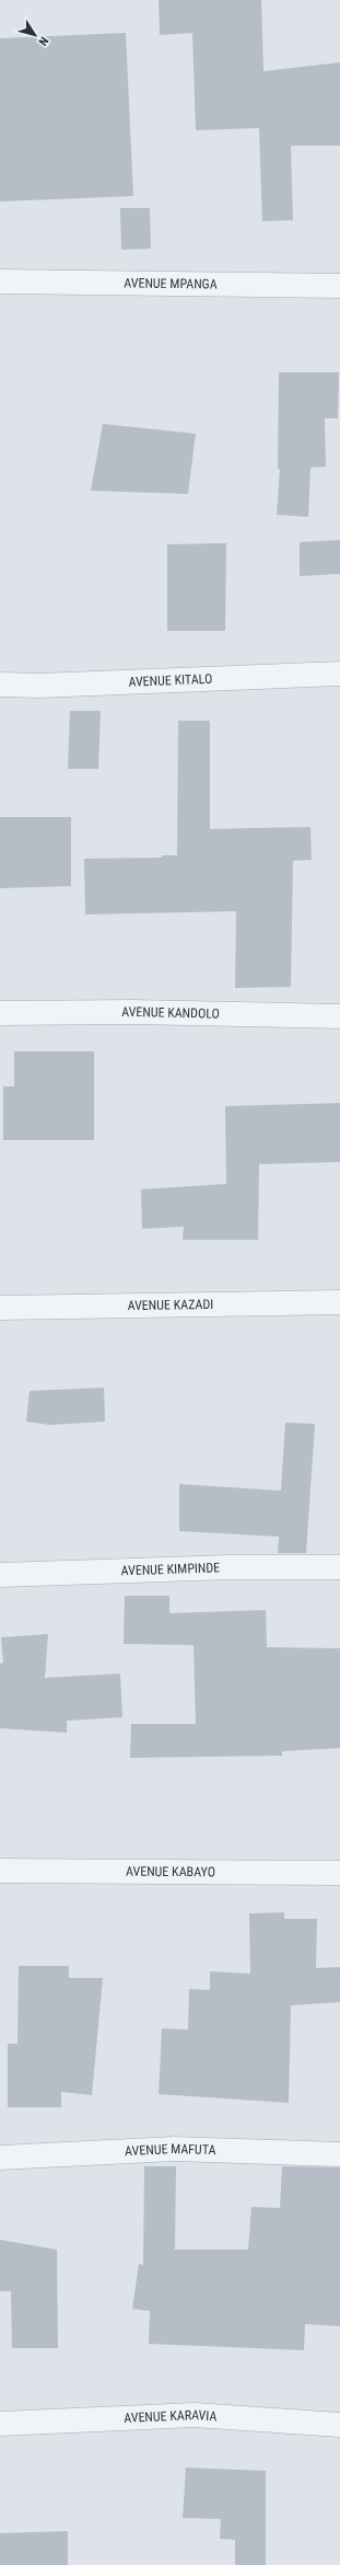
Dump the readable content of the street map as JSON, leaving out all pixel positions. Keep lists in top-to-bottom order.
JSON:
{
  "streets": {
    "street": [
      "AVENUE MPANGA",
      "AVENUE KITALO",
      "AVENUE KANDOLO",
      "AVENUE KAZADI",
      "AVENUE KIMPINDE",
      "AVENUE KABAYO",
      "AVENUE MAFUTA",
      "AVENUE KARAVIA"
    ]
  },
  "north": "bottom right"
}
